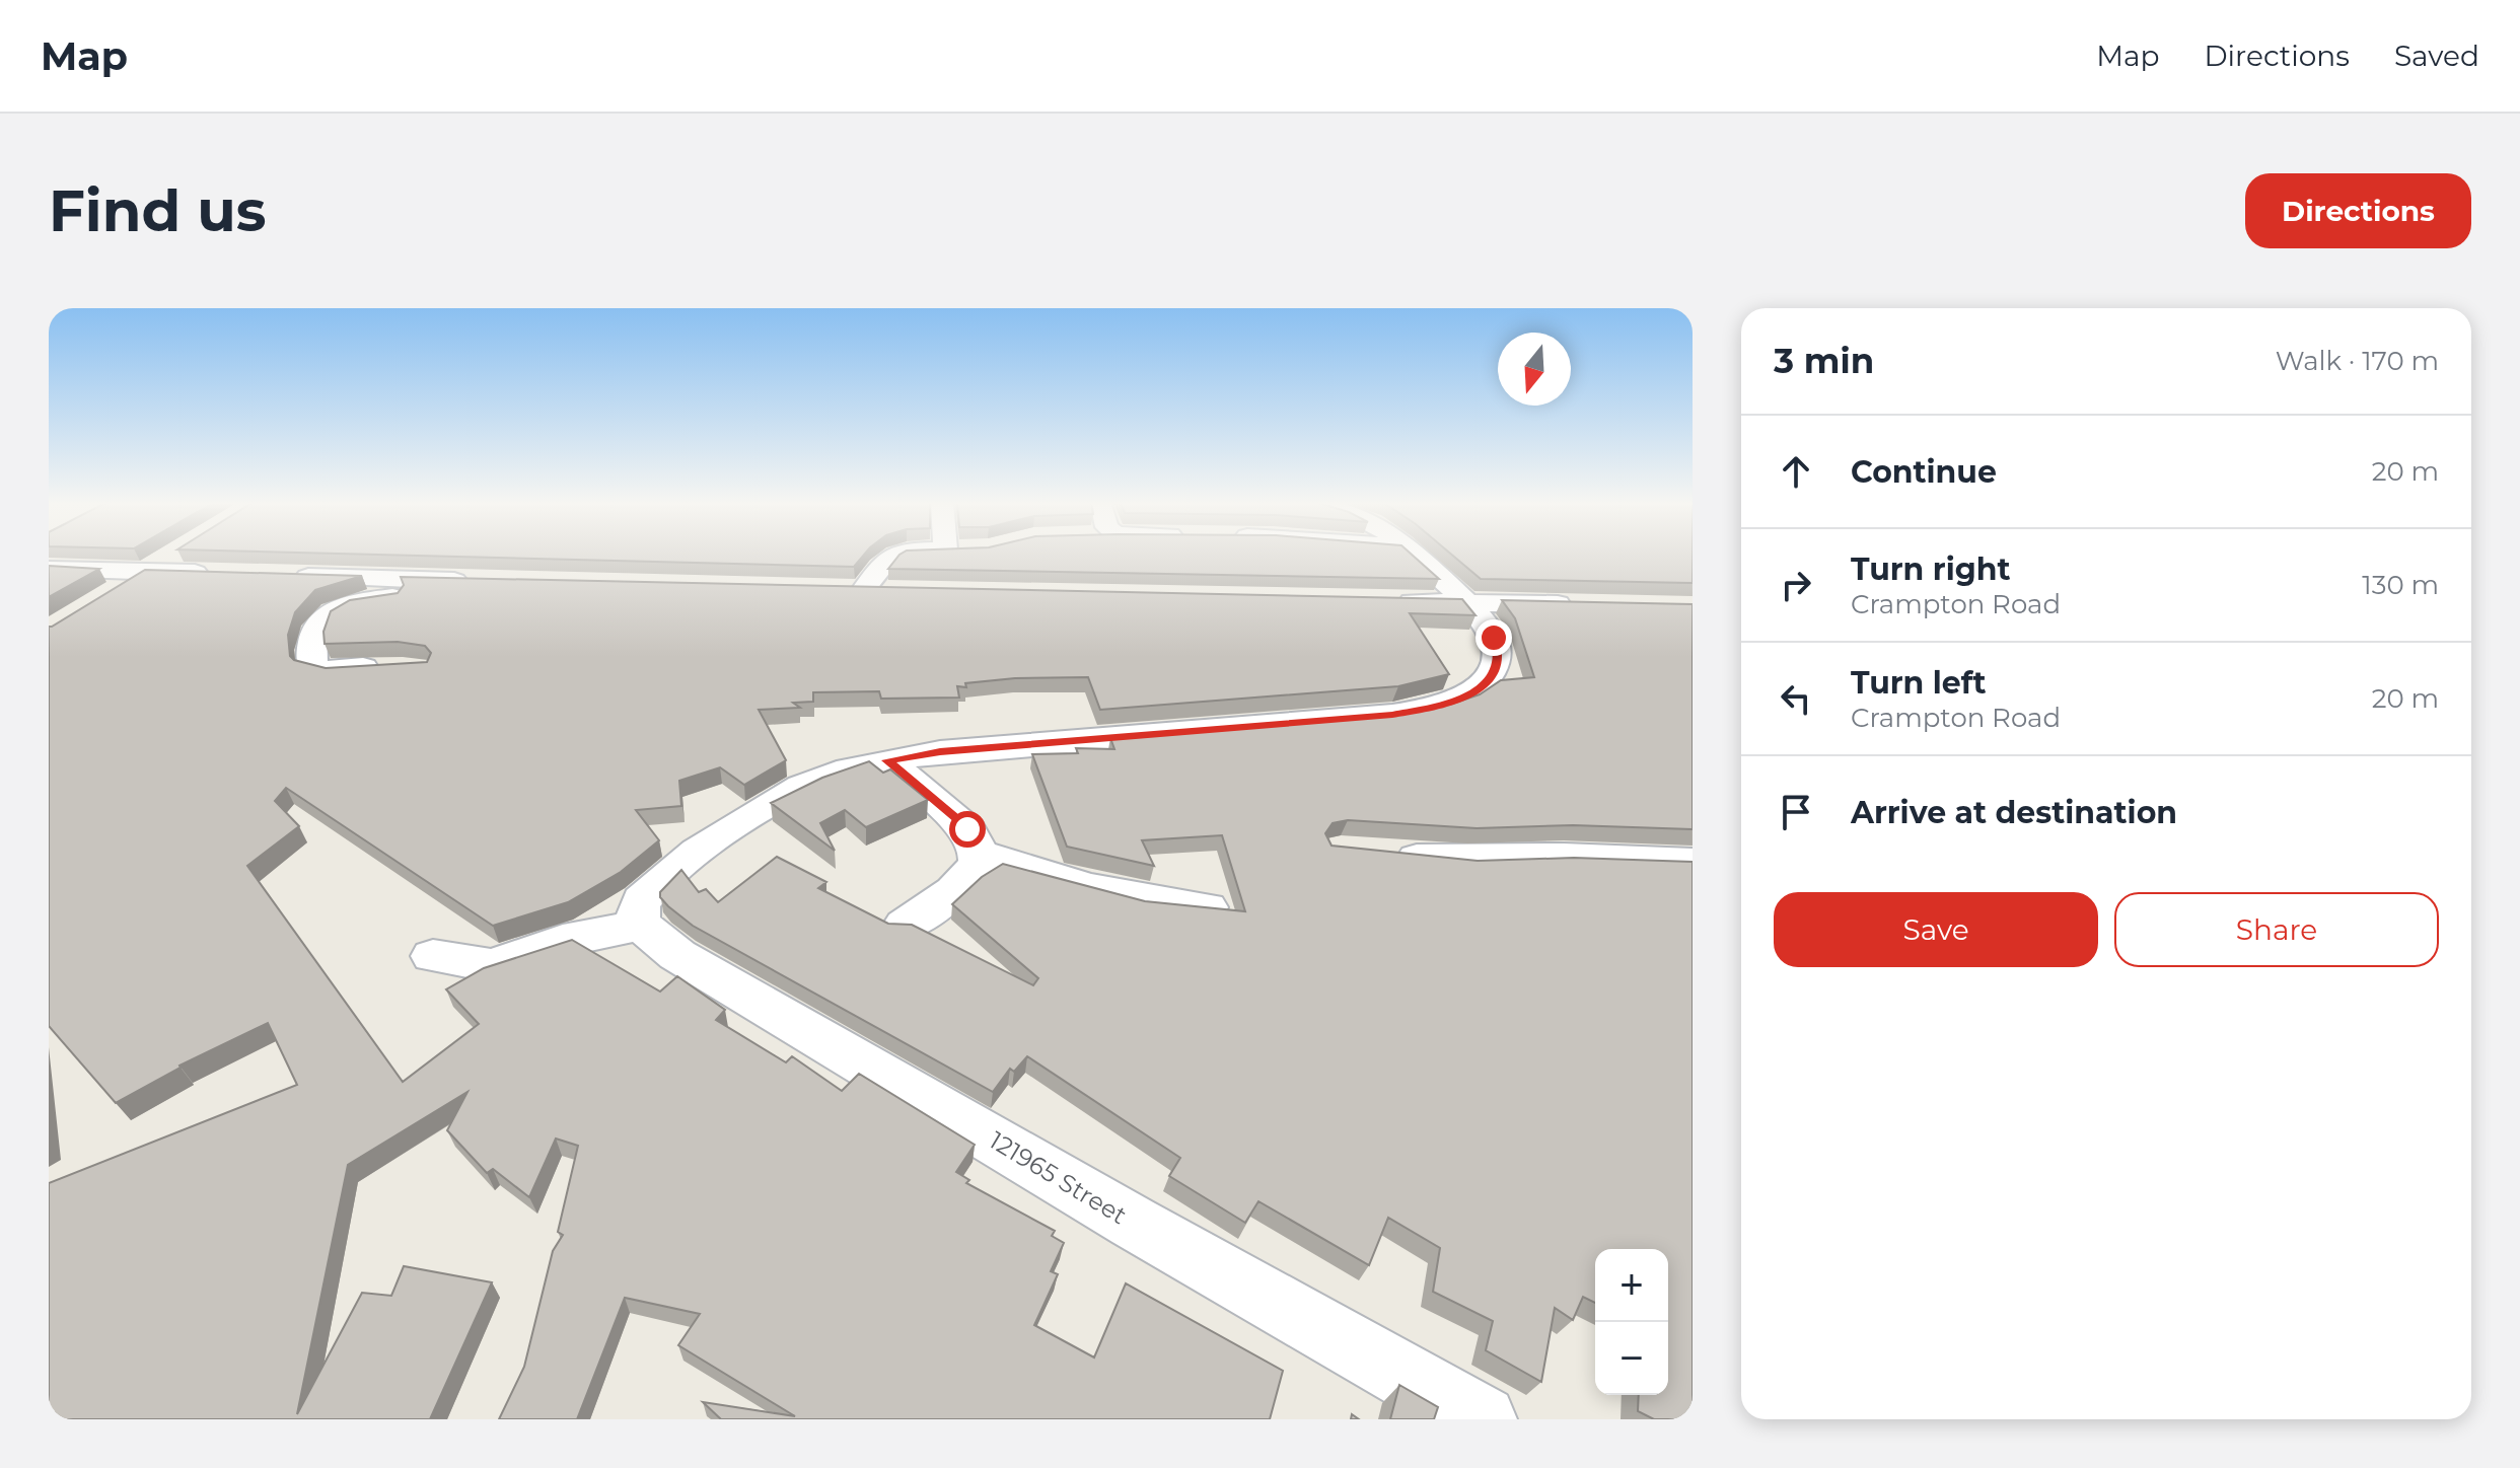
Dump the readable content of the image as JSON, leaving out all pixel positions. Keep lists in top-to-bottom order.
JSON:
{
  "streets": {
    "street": ["121965 Street"]
  },
  "north": "bottom",
  "page": {
    "header": "Map",
    "nav": ["Map", "Directions", "Saved"],
    "buttons": [
      "Directions",
      ["Save", "Share"]
    ],
    "title": "Find us",
    "heading": ["3 min", "Walk · 170 m"],
    "list": [
      ["Continue", "20 m"],
      ["Turn right", "Crampton Road", "130 m"],
      ["Turn left", "Crampton Road", "20 m"],
      "Arrive at destination"
    ],
    "map_buttons": ["+", "−"]
  }
}
